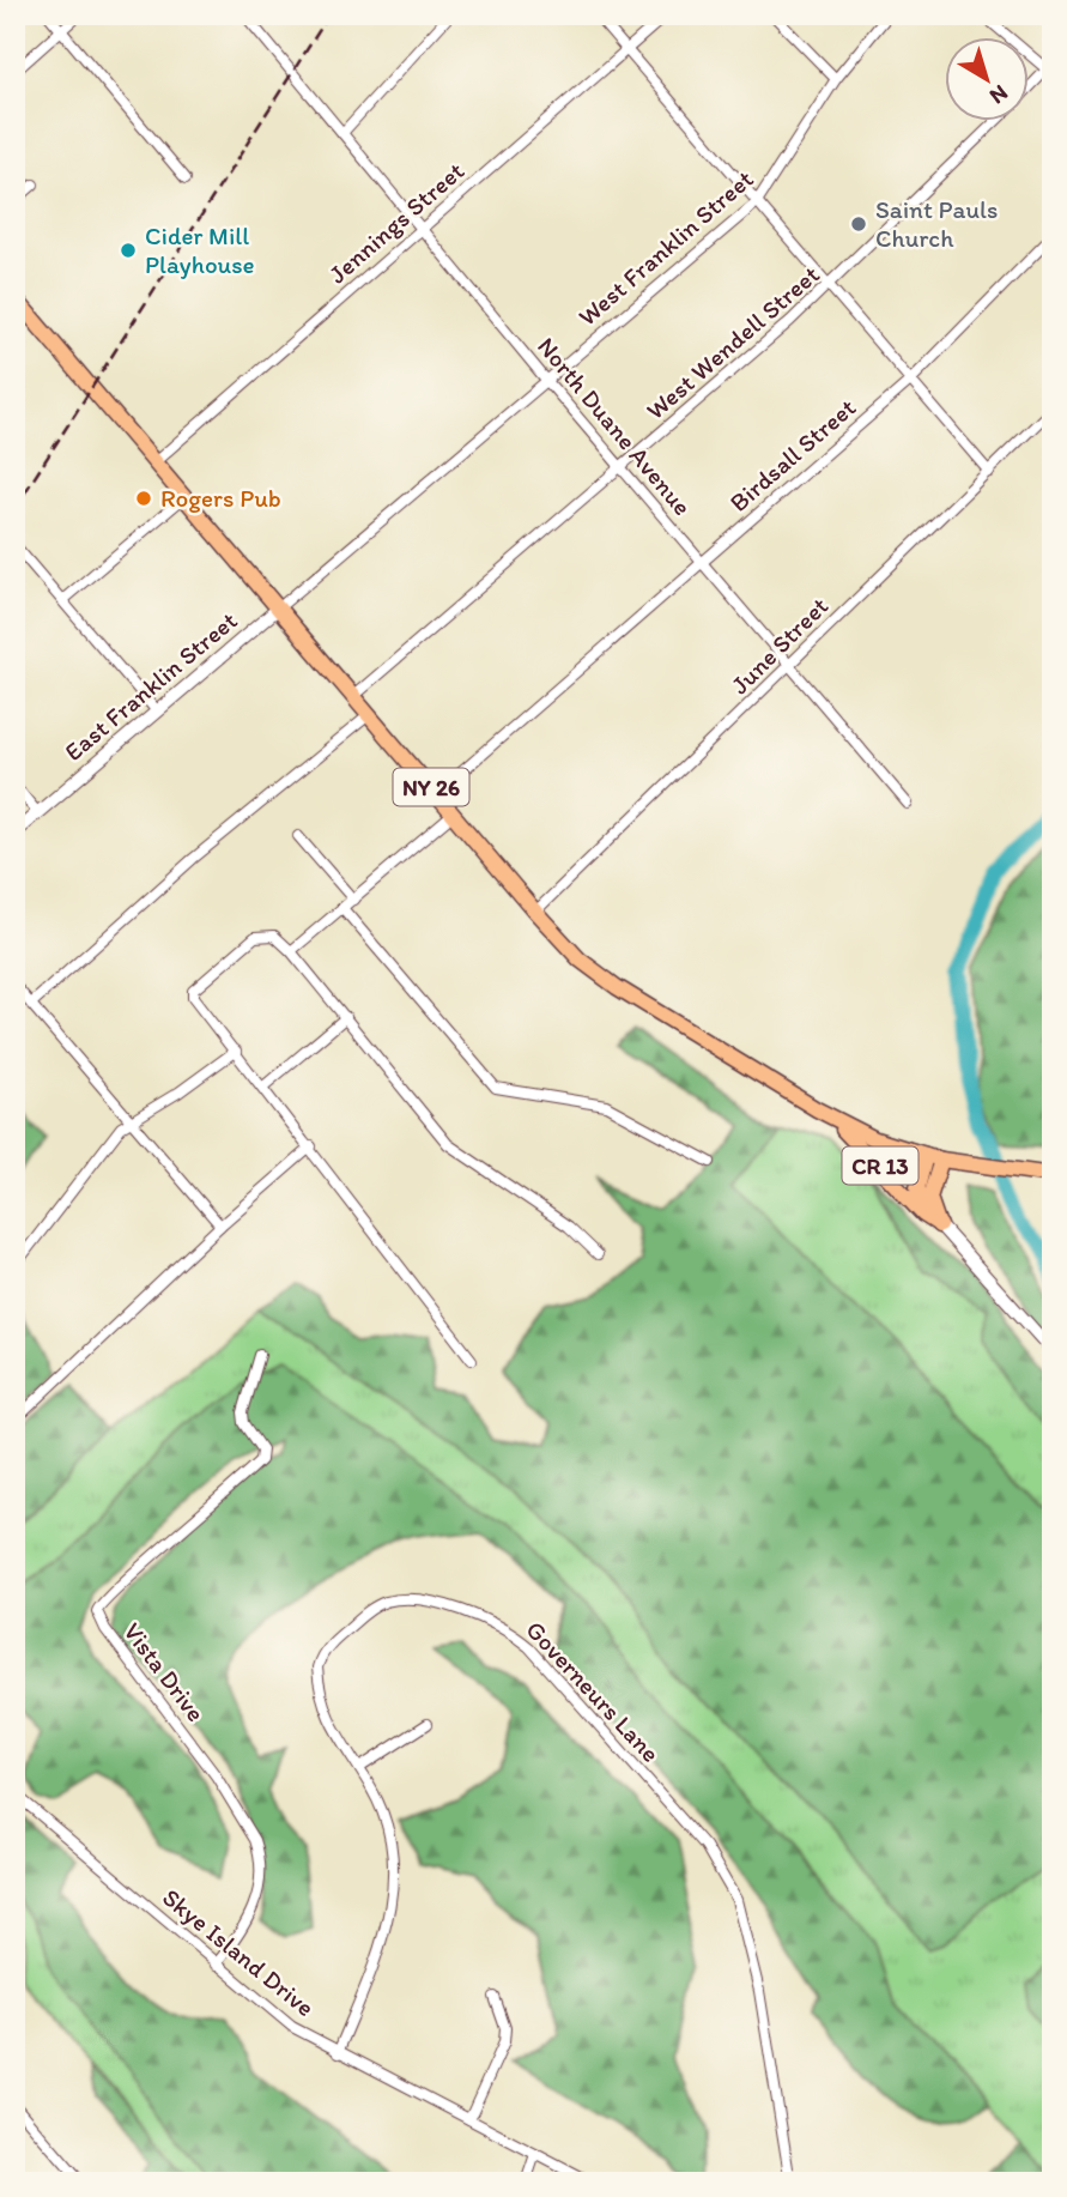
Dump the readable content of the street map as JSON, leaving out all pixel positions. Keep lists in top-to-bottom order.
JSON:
{
  "streets": {
    "main road": ["NY 26", "CR 13"],
    "street": [
      "Jennings Street",
      "West Franklin Street",
      "West Wendell Street",
      "North Duane Avenue",
      "Birdsall Street",
      "June Street",
      "East Franklin Street",
      "Vista Drive",
      "Governeurs Lane",
      "Skye Island Drive"
    ]
  },
  "crossings": [
    ["Jennings Street", "North Duane Avenue"],
    ["Jennings Street", "NY 26"],
    ["West Franklin Street", "North Duane Avenue"],
    ["West Franklin Street", "East Franklin Street"],
    ["West Franklin Street", "NY 26"],
    ["West Wendell Street", "North Duane Avenue"],
    ["West Wendell Street", "NY 26"],
    ["North Duane Avenue", "Birdsall Street"],
    ["North Duane Avenue", "June Street"],
    ["Birdsall Street", "NY 26"],
    ["June Street", "NY 26"],
    ["East Franklin Street", "NY 26"],
    ["NY 26", "CR 13"],
    ["Vista Drive", "Skye Island Drive"],
    ["Governeurs Lane", "Skye Island Drive"]
  ],
  "places": ["Saint Pauls Church", "Cider Mill Playhouse", "Rogers Pub"],
  "north": "bottom right"
}
